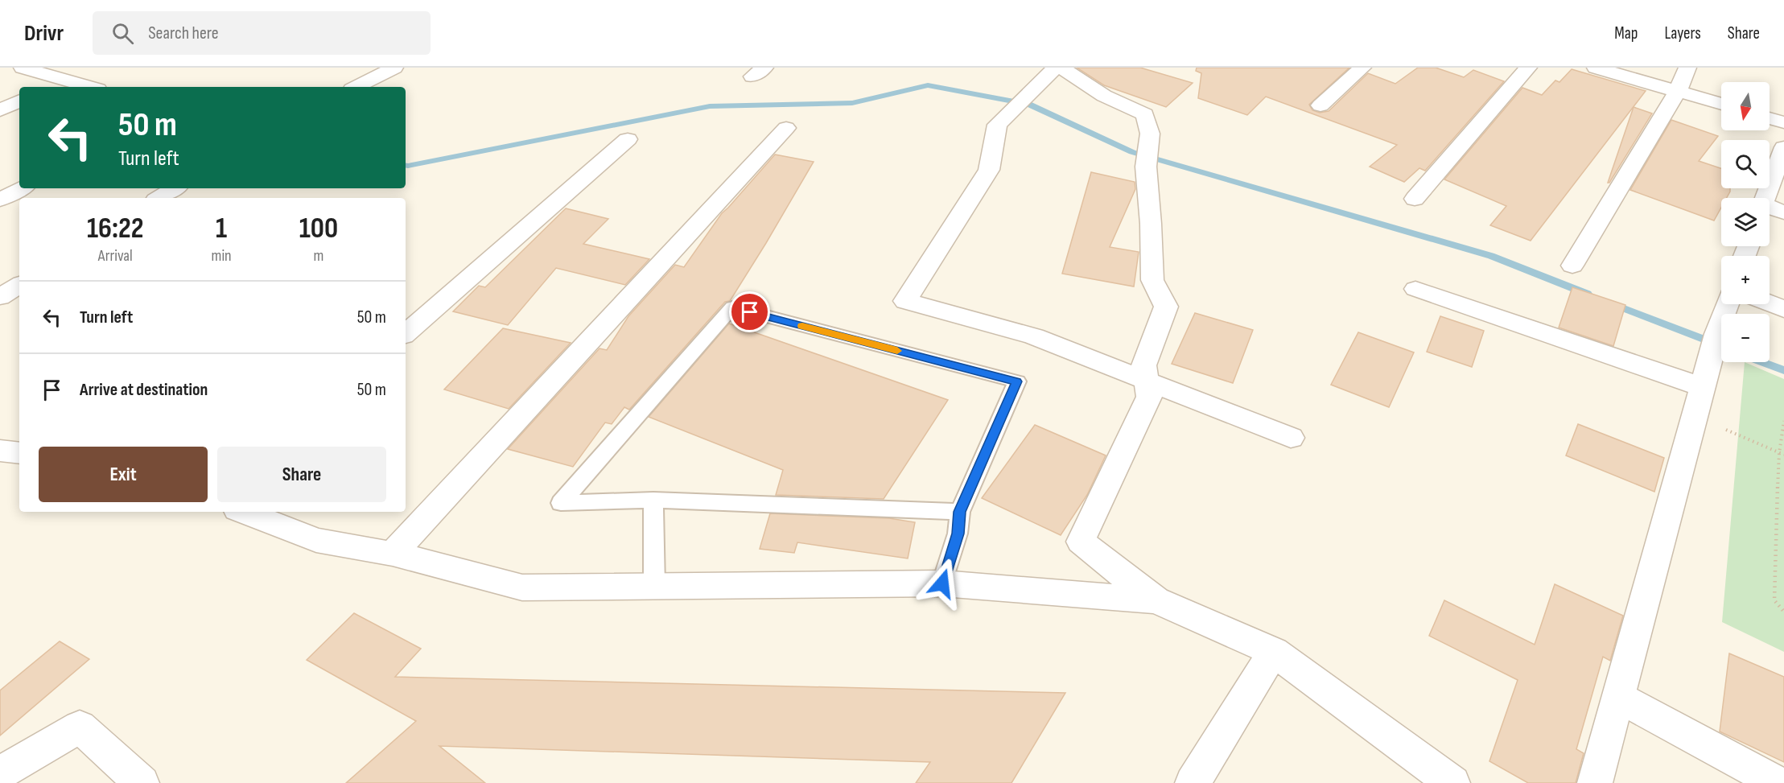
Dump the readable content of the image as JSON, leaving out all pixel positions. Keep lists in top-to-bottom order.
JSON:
{
  "north": "bottom",
  "page": {
    "header": "Drivr",
    "search": "Search here",
    "nav": ["Map", "Layers", "Share"],
    "map_buttons": ["+", "−"],
    "turn": ["50 m", "Turn left"],
    "eta": [
      "16:22",
      "Arrival",
      "1",
      "min",
      "100",
      "m"
    ],
    "list": [
      {
        "name": "Turn left",
        "value": "50 m"
      },
      {
        "name": "Arrive at destination",
        "value": "50 m"
      }
    ],
    "buttons": ["Exit", "Share"]
  }
}
